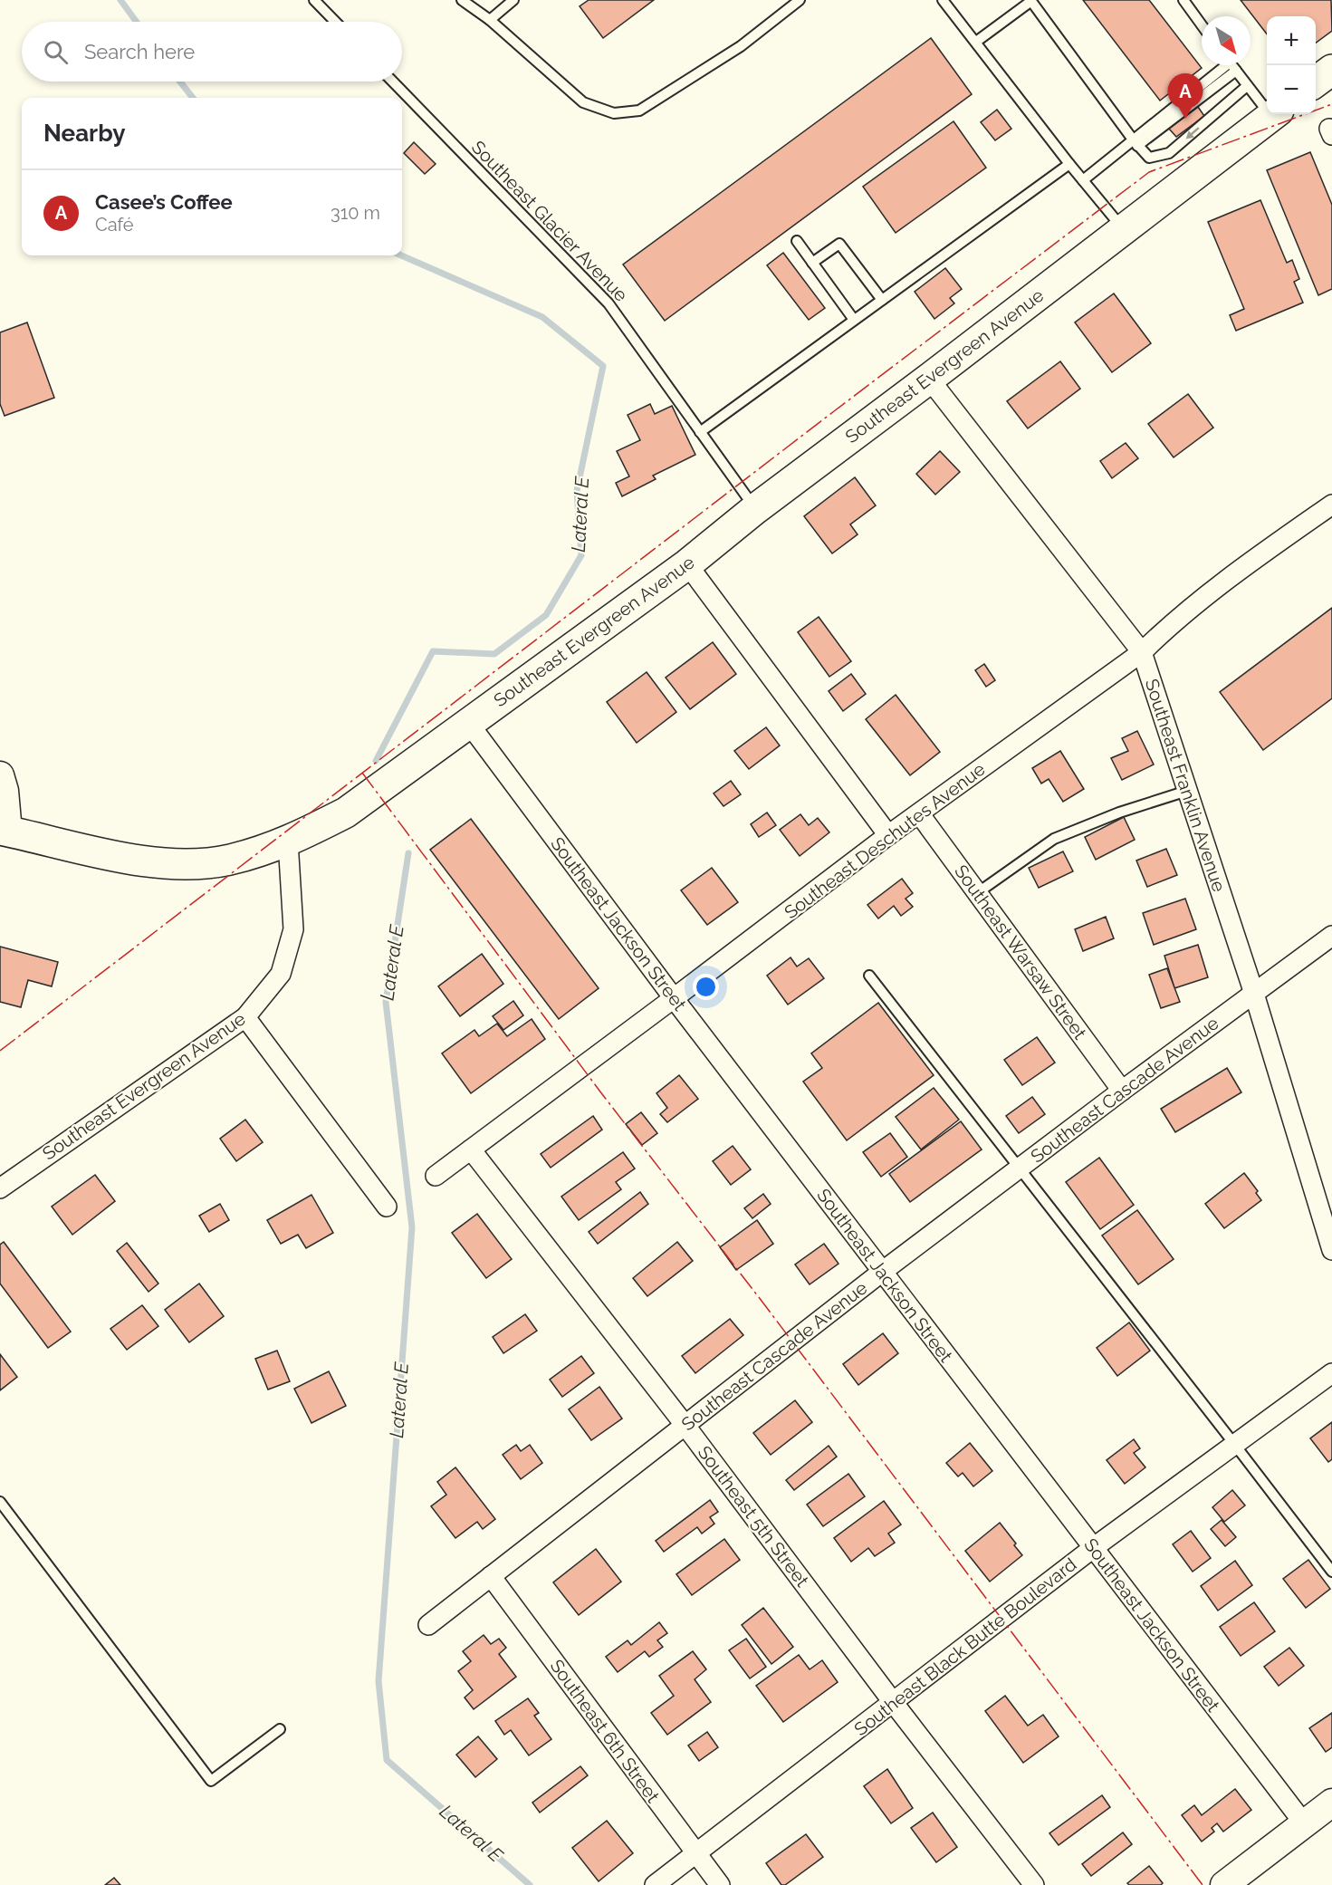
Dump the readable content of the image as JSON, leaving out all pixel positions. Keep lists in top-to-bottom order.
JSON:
{
  "streets": {
    "highway": ["Southeast Evergreen Avenue"],
    "street": [
      "Southeast Franklin Avenue",
      "Southeast Deschutes Avenue",
      "Southeast Jackson Street",
      "Southeast Warsaw Street",
      "Southeast Cascade Avenue",
      "Southeast 5th Street",
      "Southeast Black Butte Boulevard",
      "Southeast 6th Street"
    ],
    "lane": ["Southeast Glacier Avenue"]
  },
  "crossings": [
    ["Southeast Glacier Avenue", "Southeast Evergreen Avenue"],
    ["Southeast Evergreen Avenue", "Southeast Franklin Avenue"],
    ["Southeast Evergreen Avenue", "Southeast Jackson Street"],
    ["Southeast Franklin Avenue", "Southeast Deschutes Avenue"],
    ["Southeast Franklin Avenue", "Southeast Cascade Avenue"],
    ["Southeast Deschutes Avenue", "Southeast Jackson Street"],
    ["Southeast Deschutes Avenue", "Southeast Warsaw Street"],
    ["Southeast Deschutes Avenue", "Southeast 5th Street"],
    ["Southeast Jackson Street", "Southeast Cascade Avenue"],
    ["Southeast Jackson Street", "Southeast Black Butte Boulevard"],
    ["Southeast Warsaw Street", "Southeast Cascade Avenue"],
    ["Southeast Cascade Avenue", "Southeast 5th Street"],
    ["Southeast Cascade Avenue", "Southeast 6th Street"],
    ["Southeast 5th Street", "Southeast Black Butte Boulevard"],
    ["Southeast Black Butte Boulevard", "Southeast 6th Street"]
  ],
  "water": ["Lateral E"],
  "north": "bottom right",
  "page": {
    "map_buttons": ["+", "−"],
    "search": "Search here",
    "pins": "A",
    "heading": "Nearby",
    "list": [
      {
        "mark": "A",
        "name": "Casee’s Coffee",
        "note": "Café",
        "value": "310 m"
      }
    ]
  }
}
